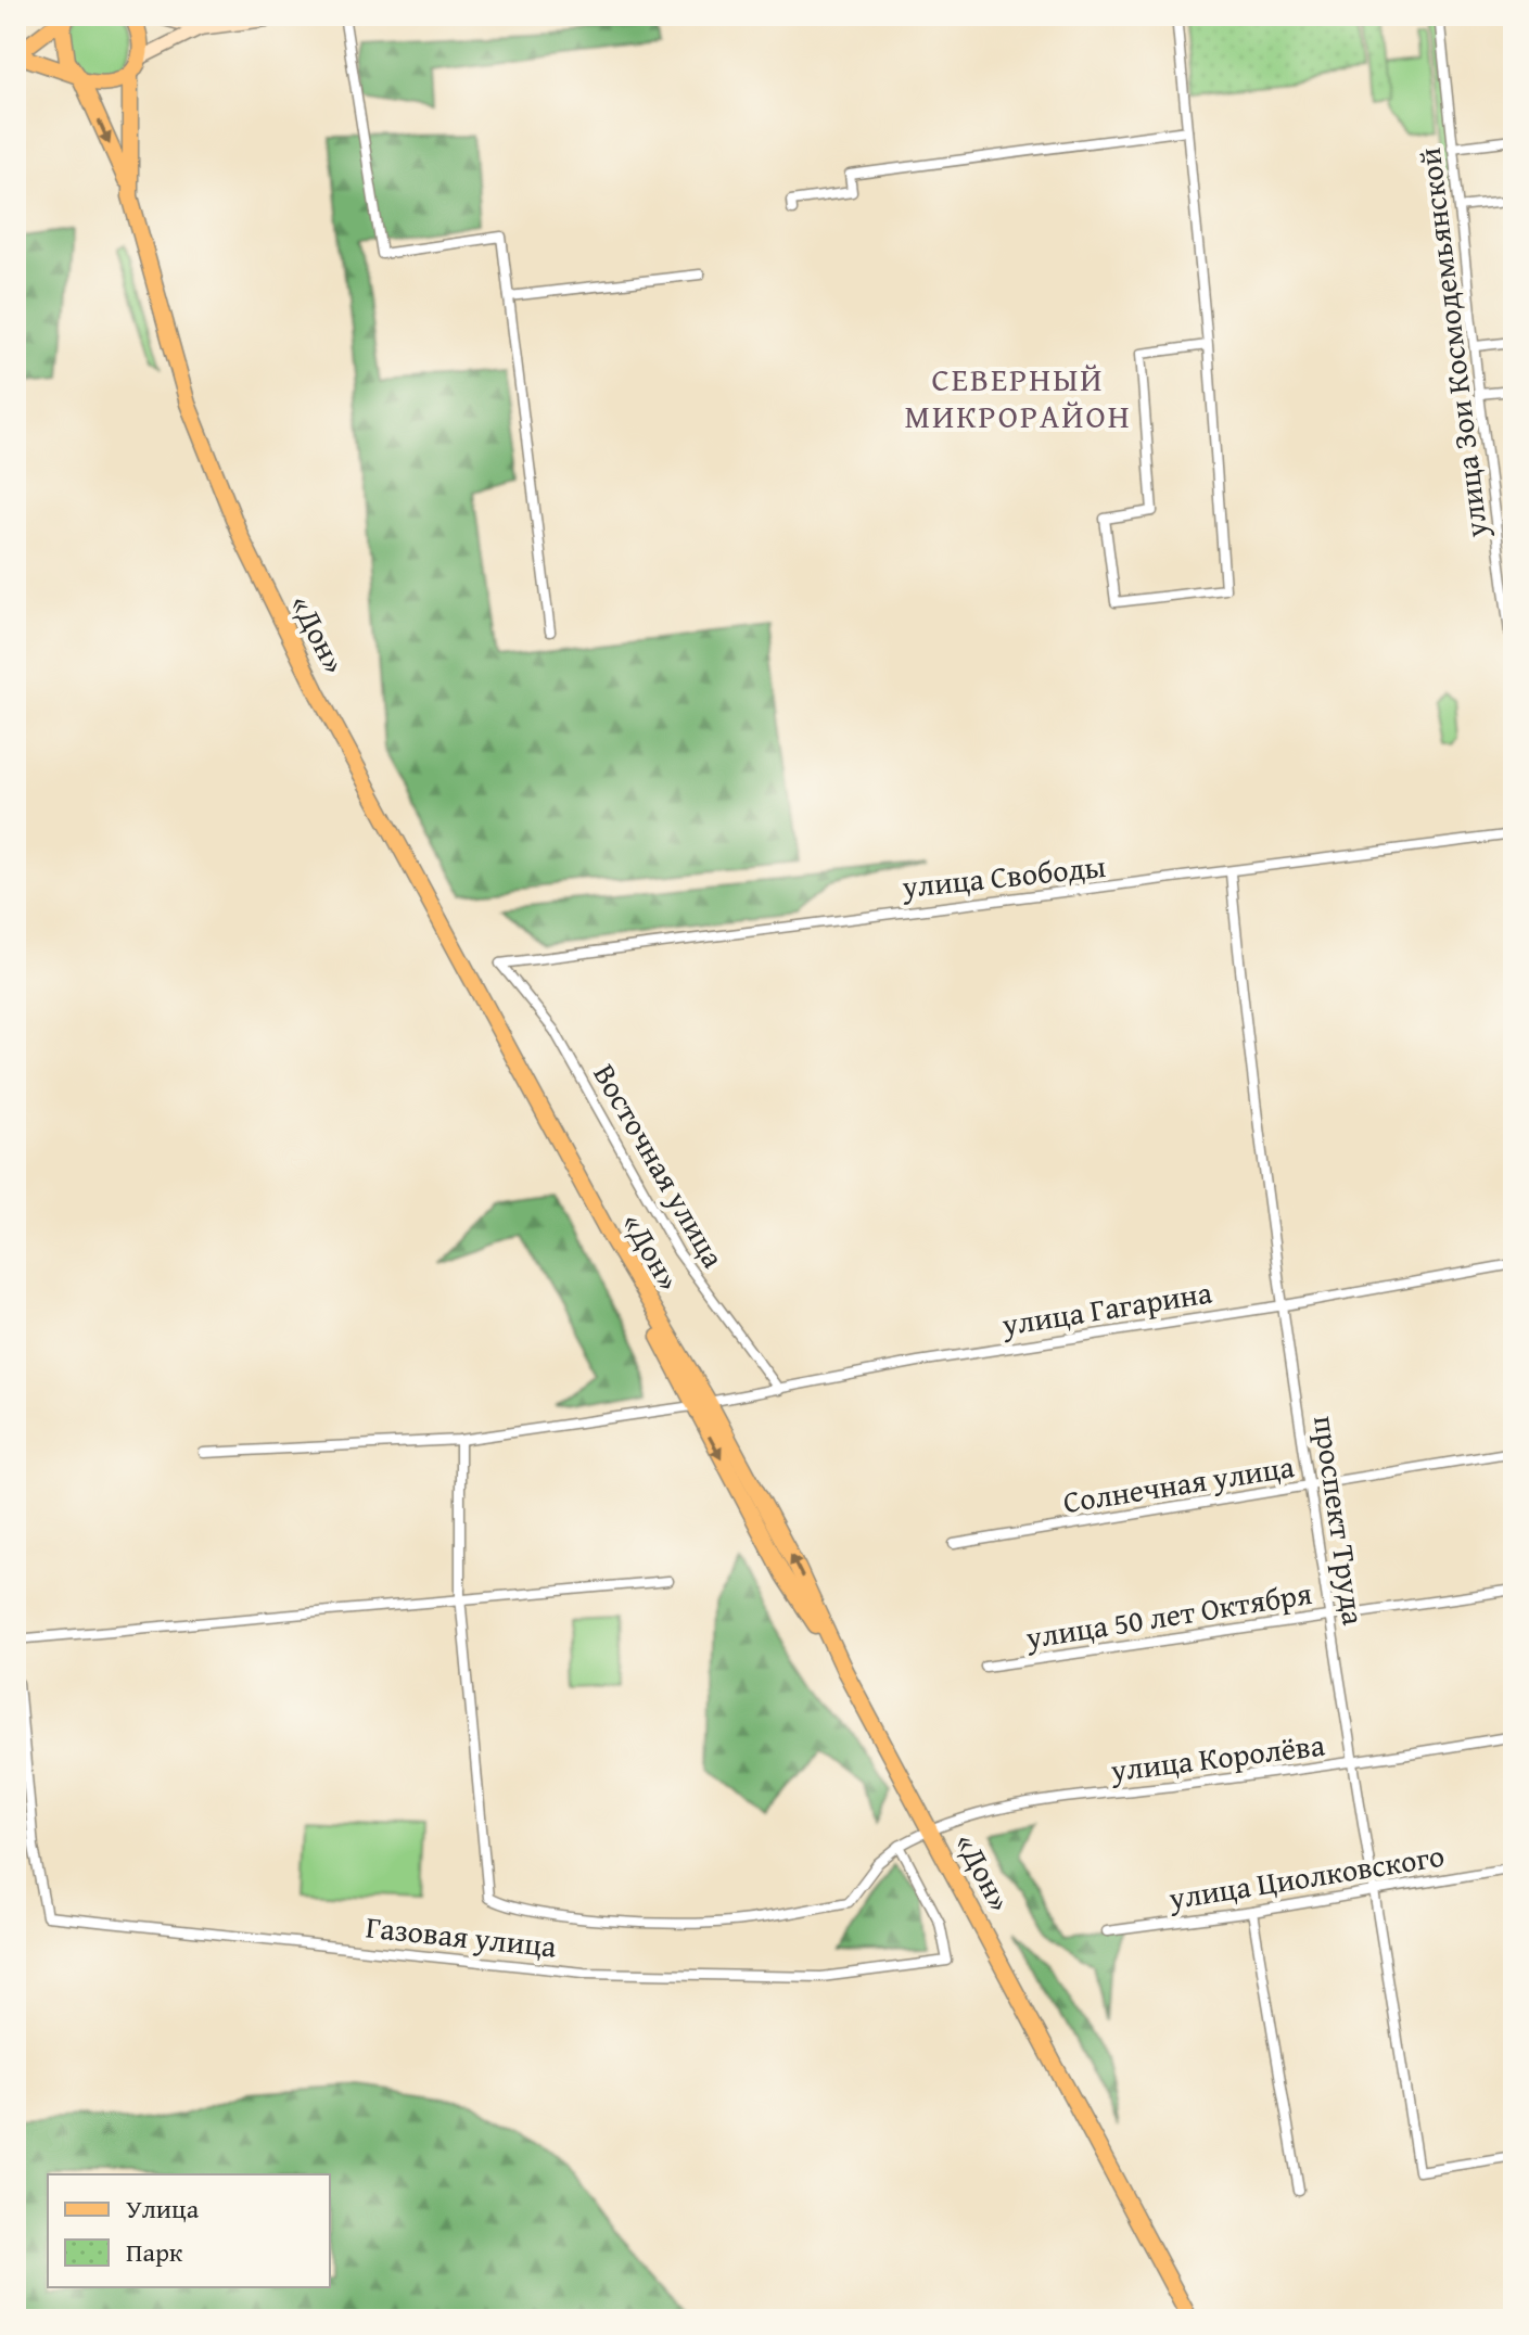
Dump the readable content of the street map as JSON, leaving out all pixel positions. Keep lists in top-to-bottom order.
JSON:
{
  "streets": {
    "main road": ["«Дон»"],
    "street": [
      "улица Зои Космодемьянской",
      "улица Свободы",
      "Восточная улица",
      "улица Гагарина",
      "Солнечная улица",
      "проспект Труда",
      "улица 50 лет Октября",
      "улица Королёва",
      "улица Циолковского",
      "Газовая улица"
    ]
  },
  "crossings": [
    ["«Дон»", "улица Гагарина"],
    ["«Дон»", "улица Королёва"],
    ["улица Свободы", "Восточная улица"],
    ["улица Свободы", "проспект Труда"],
    ["Восточная улица", "улица Гагарина"],
    ["улица Гагарина", "проспект Труда"],
    ["Солнечная улица", "проспект Труда"],
    ["проспект Труда", "улица 50 лет Октября"],
    ["проспект Труда", "улица Королёва"],
    ["проспект Труда", "улица Циолковского"]
  ],
  "districts": ["СЕВЕРНЫЙ МИКРОРАЙОН"],
  "legend": ["Улица", "Парк"]
}
